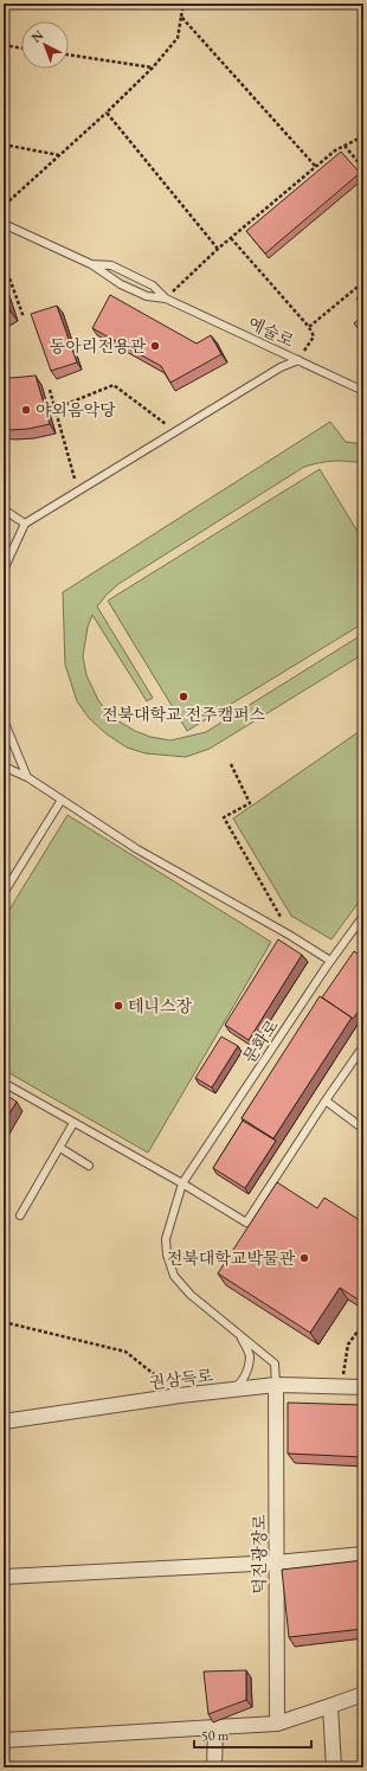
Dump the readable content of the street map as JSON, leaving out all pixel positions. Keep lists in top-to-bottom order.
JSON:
{
  "streets": {
    "street": ["권삼득로", "덕진광장로"],
    "lane": ["예술로", "문화로"]
  },
  "crossings": [
    ["문화로", "권삼득로"],
    ["문화로", "덕진광장로"],
    ["권삼득로", "덕진광장로"]
  ],
  "places": [
    "동아리전용관",
    "야외음악당",
    "전북대학교 전주캠퍼스",
    "테니스장",
    "전북대학교박물관"
  ],
  "scale_bar": "50 m",
  "north": "top left"
}
